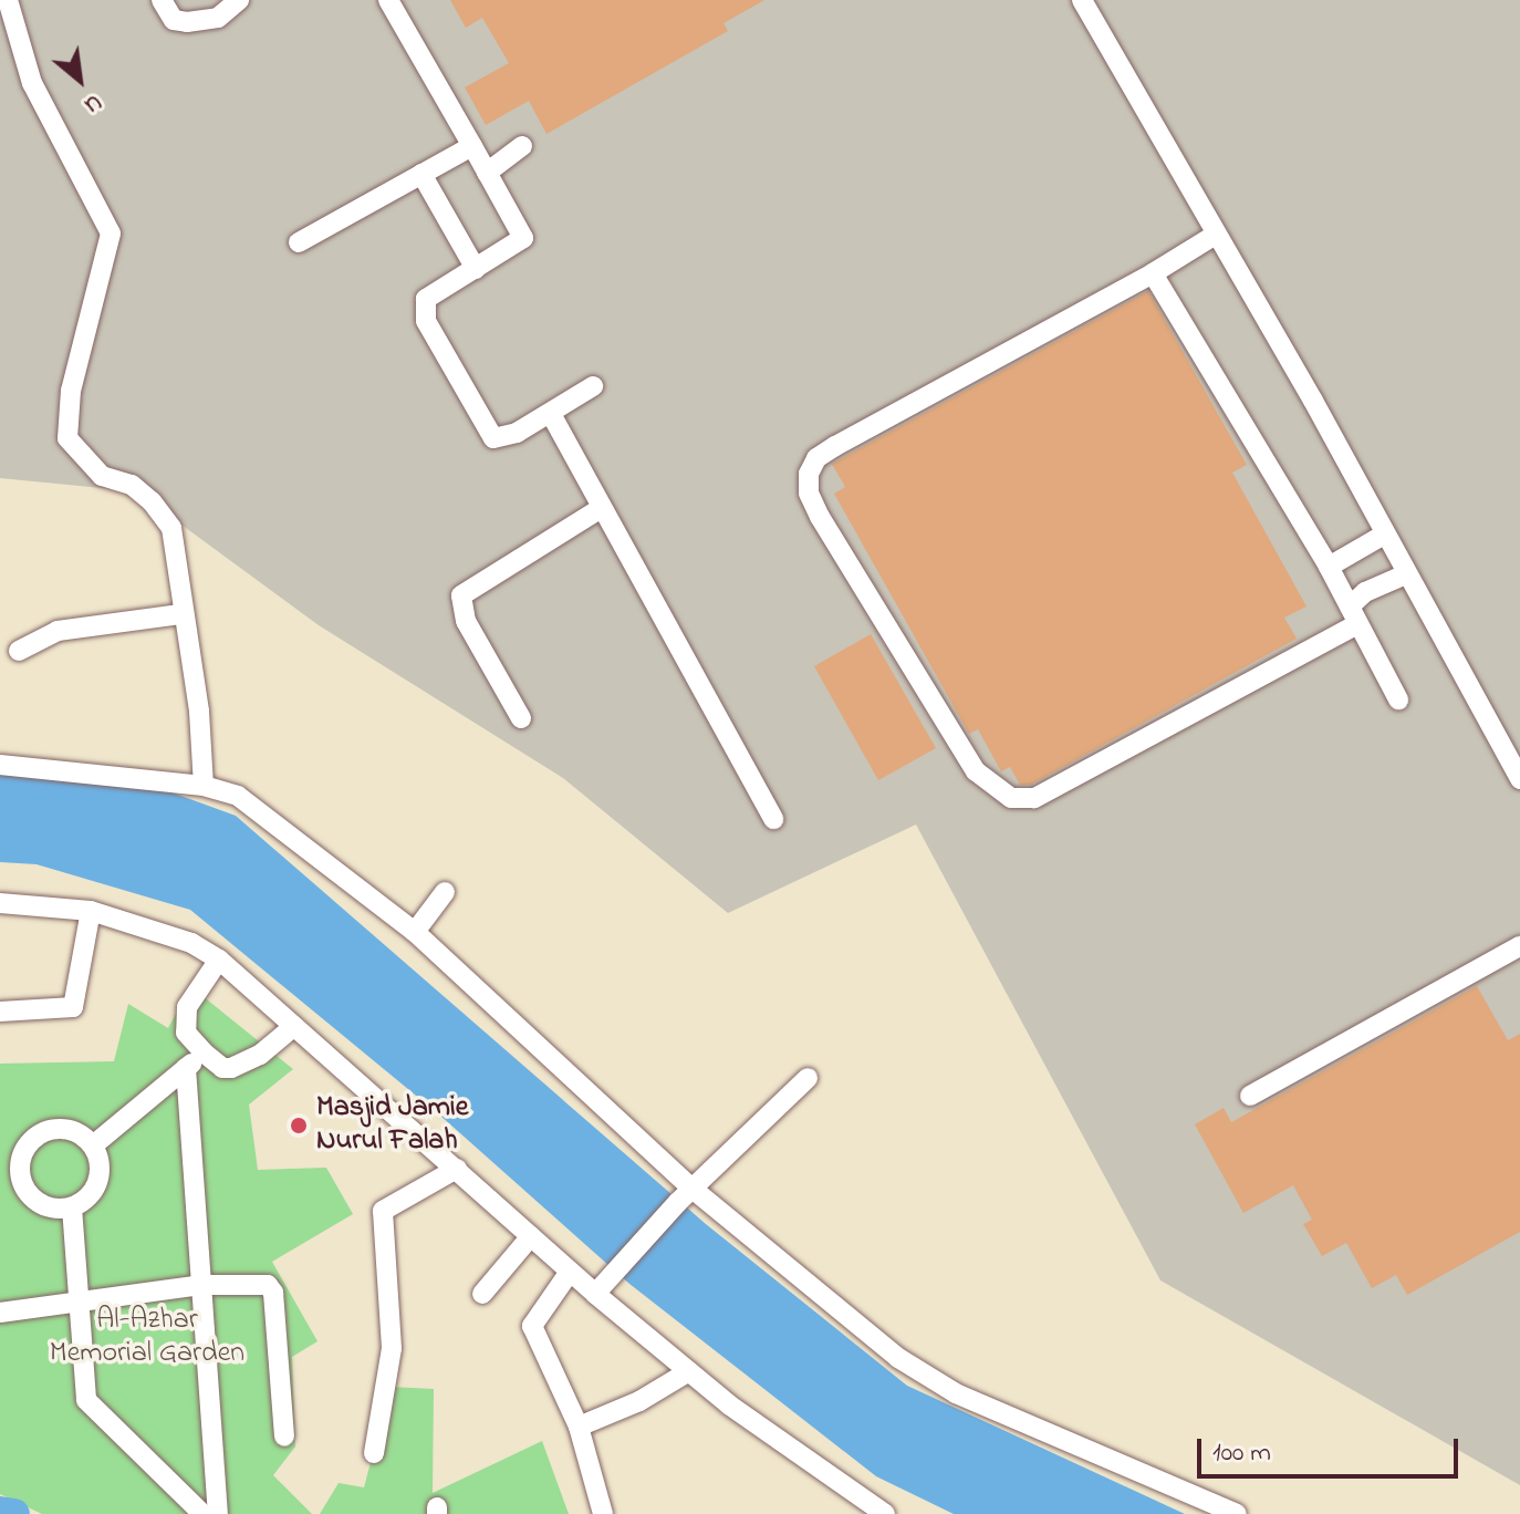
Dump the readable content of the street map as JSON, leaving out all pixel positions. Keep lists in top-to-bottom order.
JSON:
{
  "parks": ["Al-Azhar Memorial Garden"],
  "places": ["Masjid Jamie Nurul Falah"],
  "scale_bar": "100 m",
  "north": "bottom right"
}
